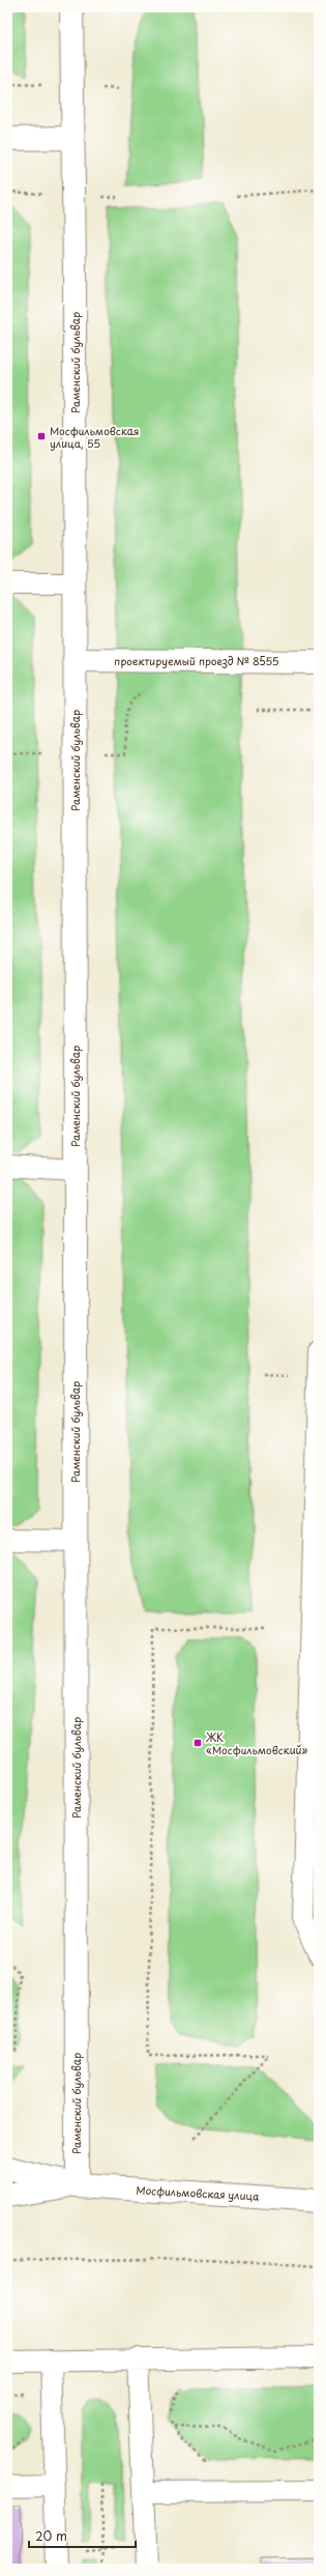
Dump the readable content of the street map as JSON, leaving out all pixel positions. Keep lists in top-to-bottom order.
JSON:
{
  "streets": {
    "street": ["Раменский бульвар", "проектируемый проезд № 8555", "Мосфильмовская улица"]
  },
  "crossings": [
    ["Раменский бульвар", "проектируемый проезд № 8555"],
    ["Раменский бульвар", "Мосфильмовская улица"]
  ],
  "places": {
    "transit": ["Мосфильмовская улица, 55", "ЖК «Мосфильмовский»"]
  },
  "scale_bar": "20 m"
}
